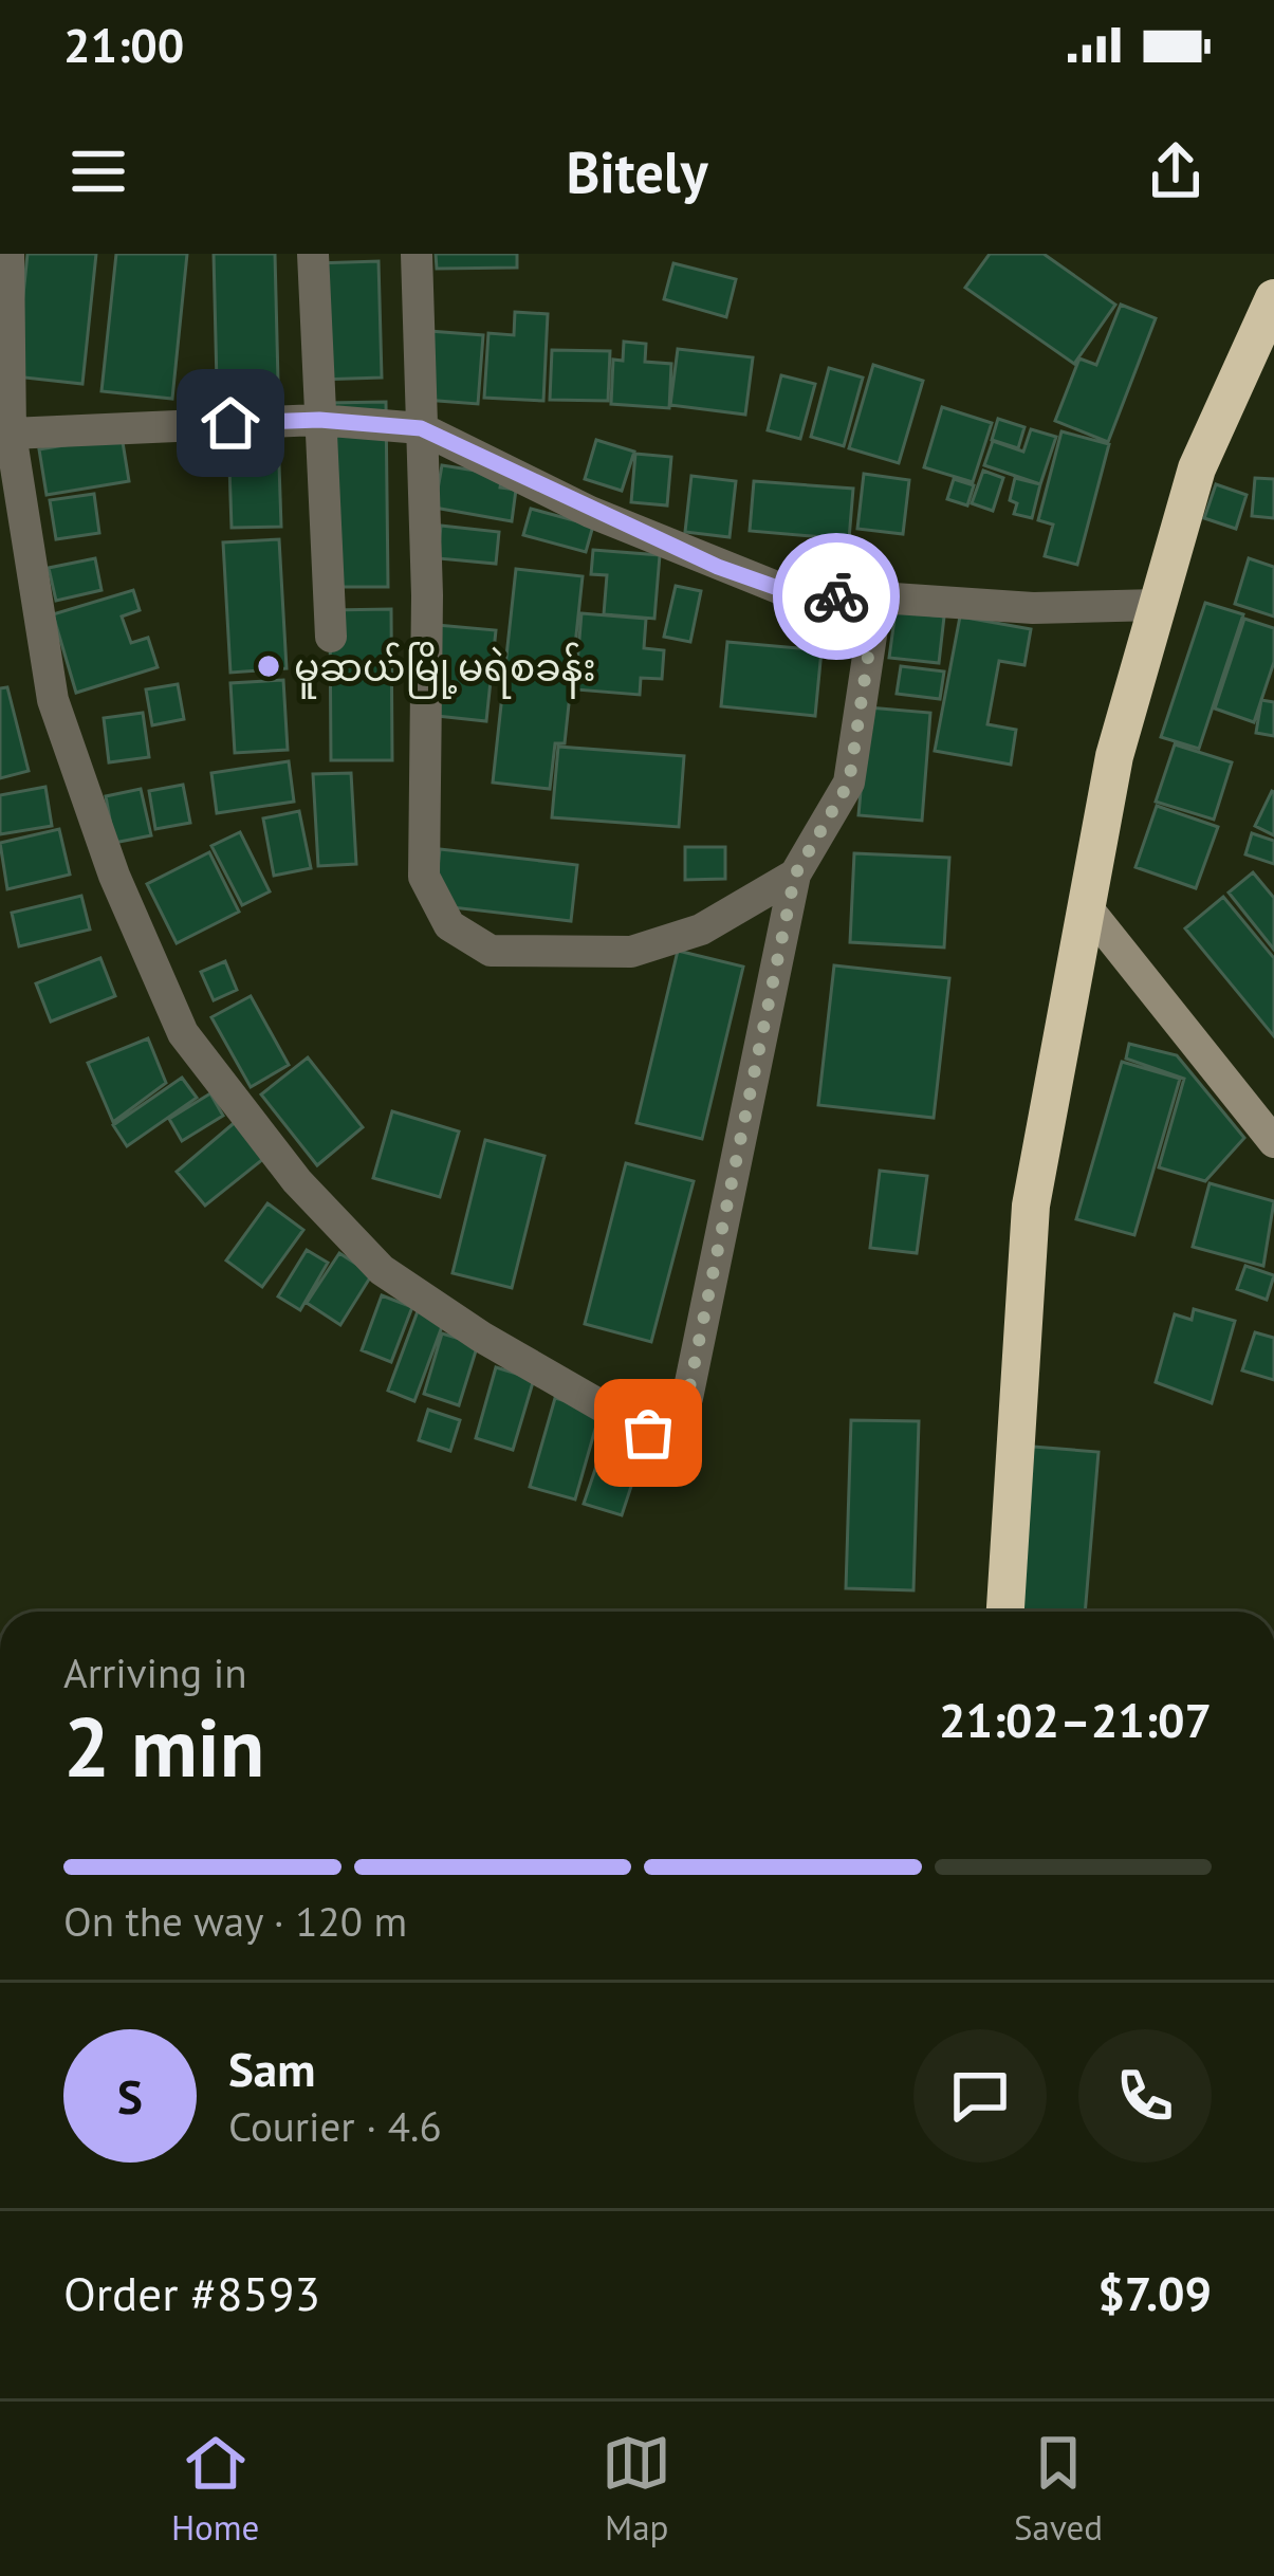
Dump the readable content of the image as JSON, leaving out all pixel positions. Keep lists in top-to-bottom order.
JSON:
{
  "places": ["မူဆယ်မြို့မရဲစခန်း"],
  "page": {
    "status": "21:00",
    "header": "Bitely",
    "heading": ["2 min", "Arriving in", "21:02–21:07"],
    "panel": [
      "Sam",
      "Courier · 4.6",
      "Order #8593",
      "$7.09"
    ],
    "bar": "On the way · 120 m",
    "round": "S",
    "tabs": ["Home", "Map", "Saved"]
  }
}
